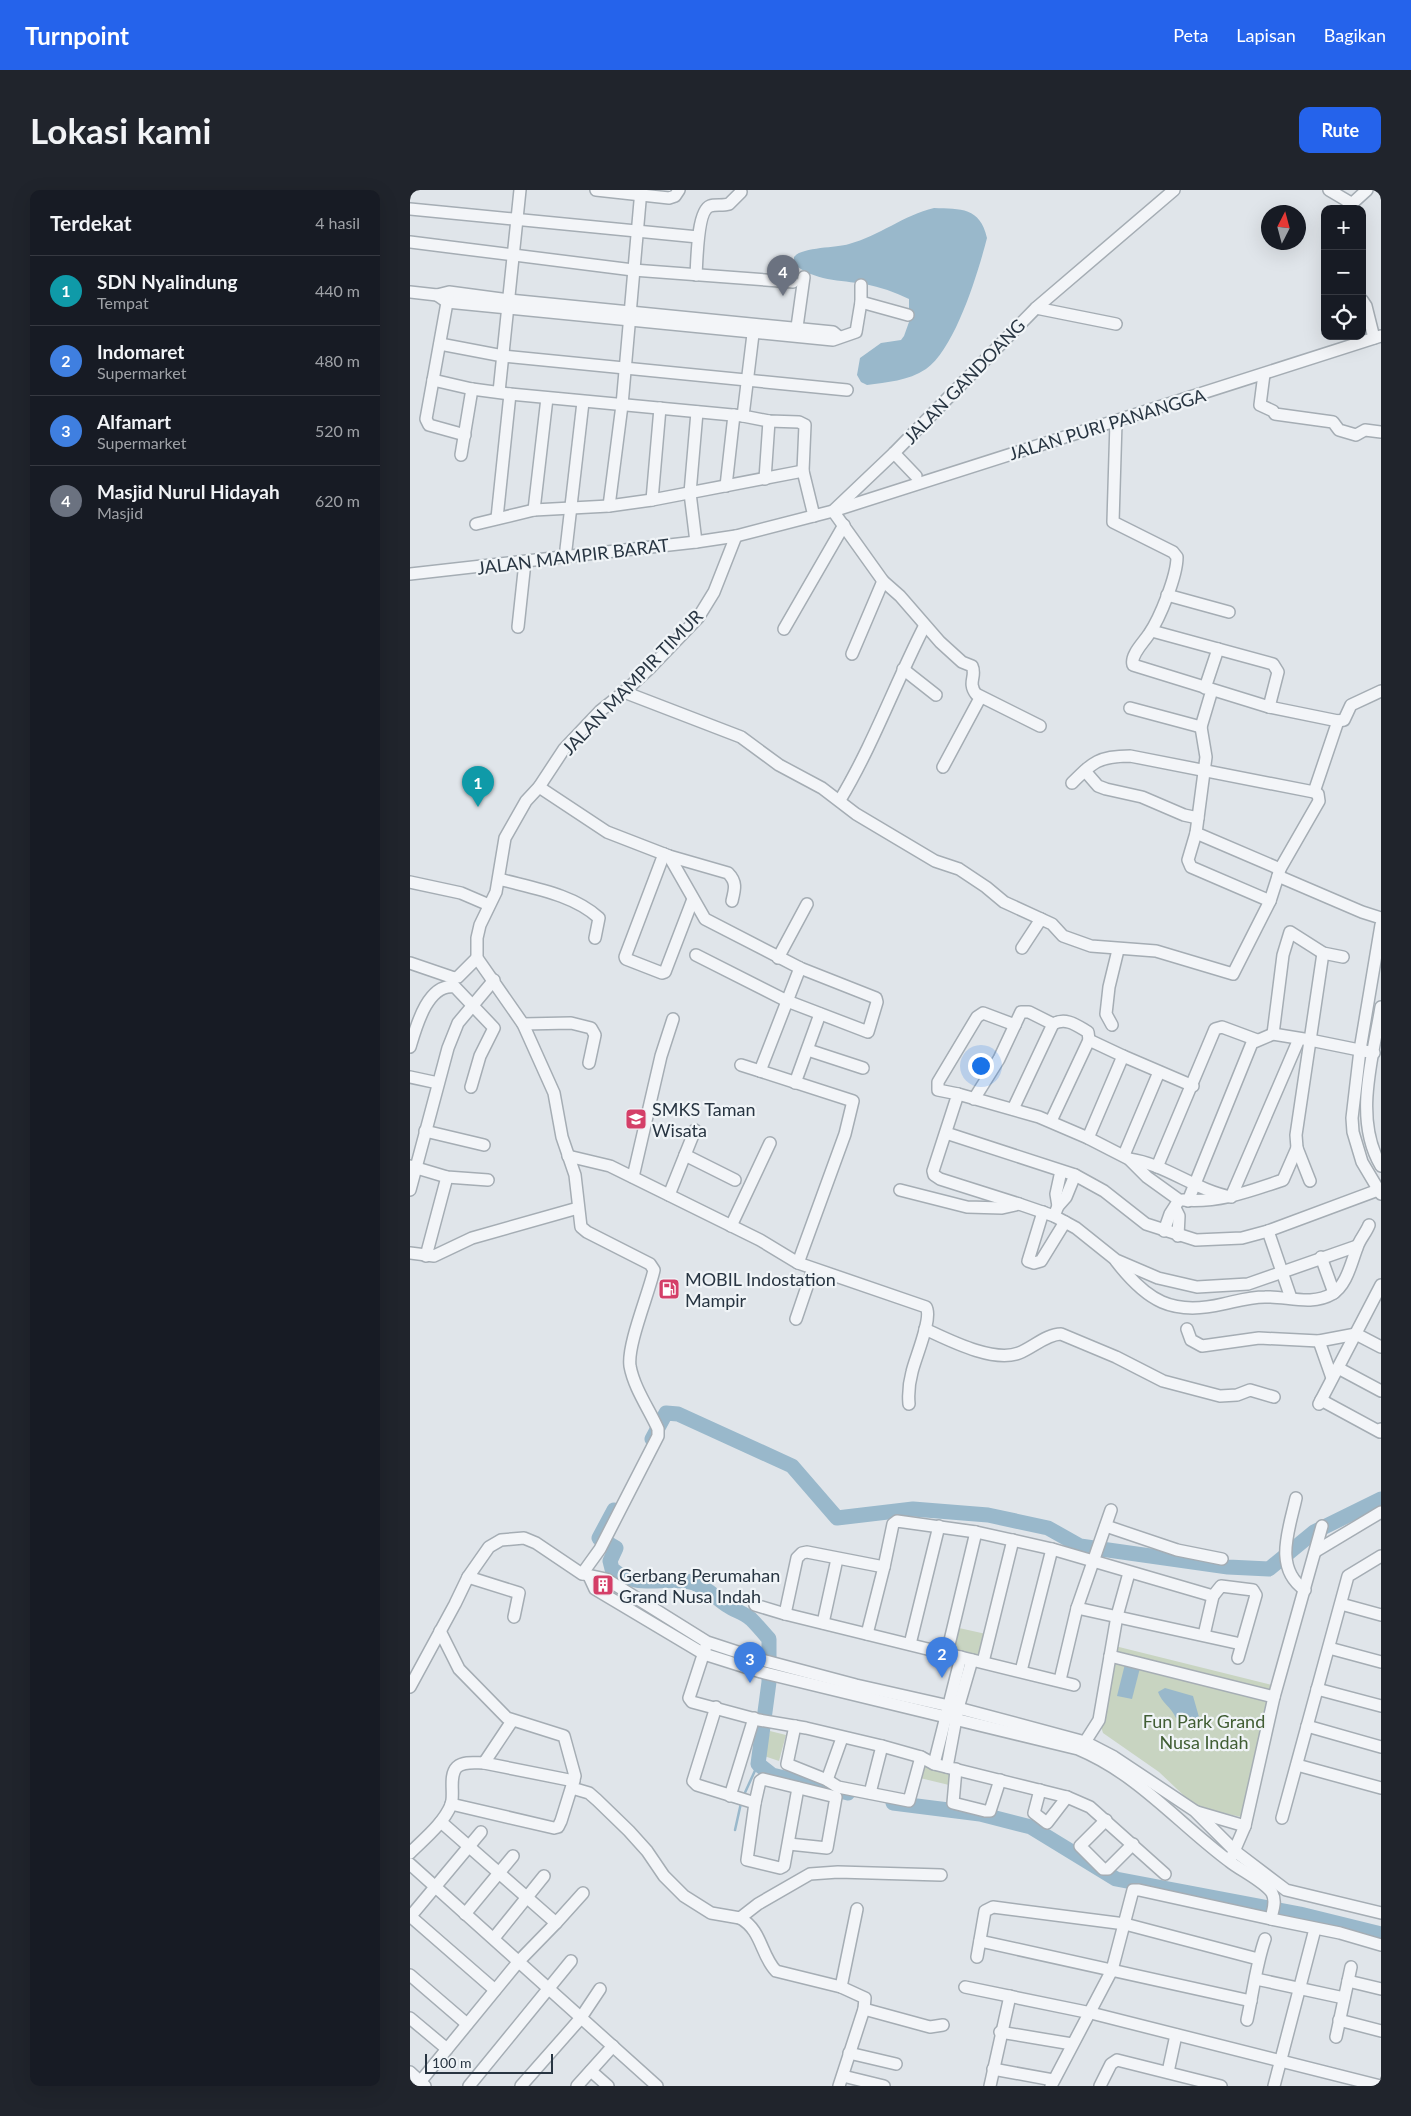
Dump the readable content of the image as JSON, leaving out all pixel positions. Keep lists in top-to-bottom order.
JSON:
{
  "streets": {
    "street": [
      "JALAN GANDOANG",
      "JALAN PURI PANANGGA",
      "JALAN MAMPIR BARAT",
      "JALAN MAMPIR TIMUR"
    ]
  },
  "crossings": [
    ["JALAN GANDOANG", "JALAN PURI PANANGGA"],
    ["JALAN GANDOANG", "JALAN MAMPIR BARAT"],
    ["JALAN GANDOANG", "JALAN MAMPIR TIMUR"],
    ["JALAN MAMPIR BARAT", "JALAN MAMPIR TIMUR"]
  ],
  "parks": ["Fun Park Grand Nusa Indah"],
  "places": {
    "school or university": ["SMKS Taman Wisata"],
    "fuel station": ["MOBIL Indostation Mampir"],
    "building": ["Gerbang Perumahan Grand Nusa Indah"]
  },
  "scale_bar": "100 m",
  "north": "top",
  "page": {
    "header": "Turnpoint",
    "nav": ["Peta", "Lapisan", "Bagikan"],
    "buttons": "Rute",
    "title": "Lokasi kami",
    "heading": ["Terdekat", "4 hasil"],
    "map_buttons": ["+", "−"],
    "list": [
      {
        "mark": "1",
        "name": "SDN Nyalindung",
        "note": "Tempat",
        "value": "440 m"
      },
      {
        "mark": "2",
        "name": "Indomaret",
        "note": "Supermarket",
        "value": "480 m"
      },
      {
        "mark": "3",
        "name": "Alfamart",
        "note": "Supermarket",
        "value": "520 m"
      },
      {
        "mark": "4",
        "name": "Masjid Nurul Hidayah",
        "note": "Masjid",
        "value": "620 m"
      }
    ],
    "pins": [
      "4",
      "1",
      "2",
      "3"
    ],
    "scale": "100 m"
  }
}
